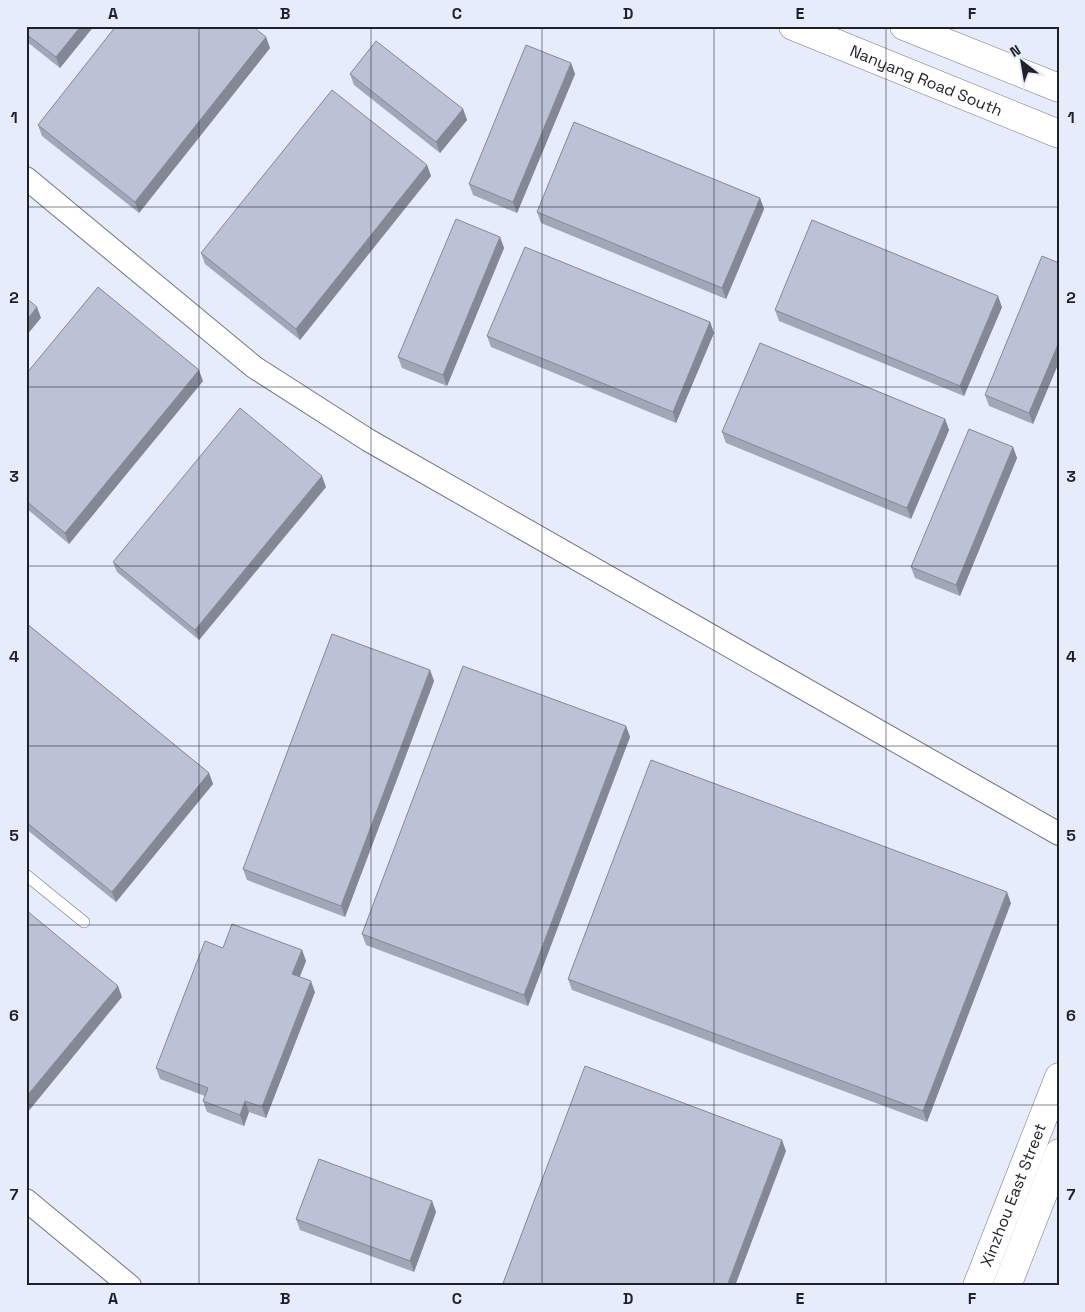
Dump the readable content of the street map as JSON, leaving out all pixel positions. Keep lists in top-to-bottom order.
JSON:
{
  "streets": {
    "main road": ["Nanyang Road South", "Xinzhou East Street"]
  },
  "north": "top left",
  "grid": {
    "columns": [
      "A",
      "B",
      "C",
      "D",
      "E",
      "F"
    ],
    "rows": [
      "1",
      "2",
      "3",
      "4",
      "5",
      "6",
      "7"
    ]
  }
}
